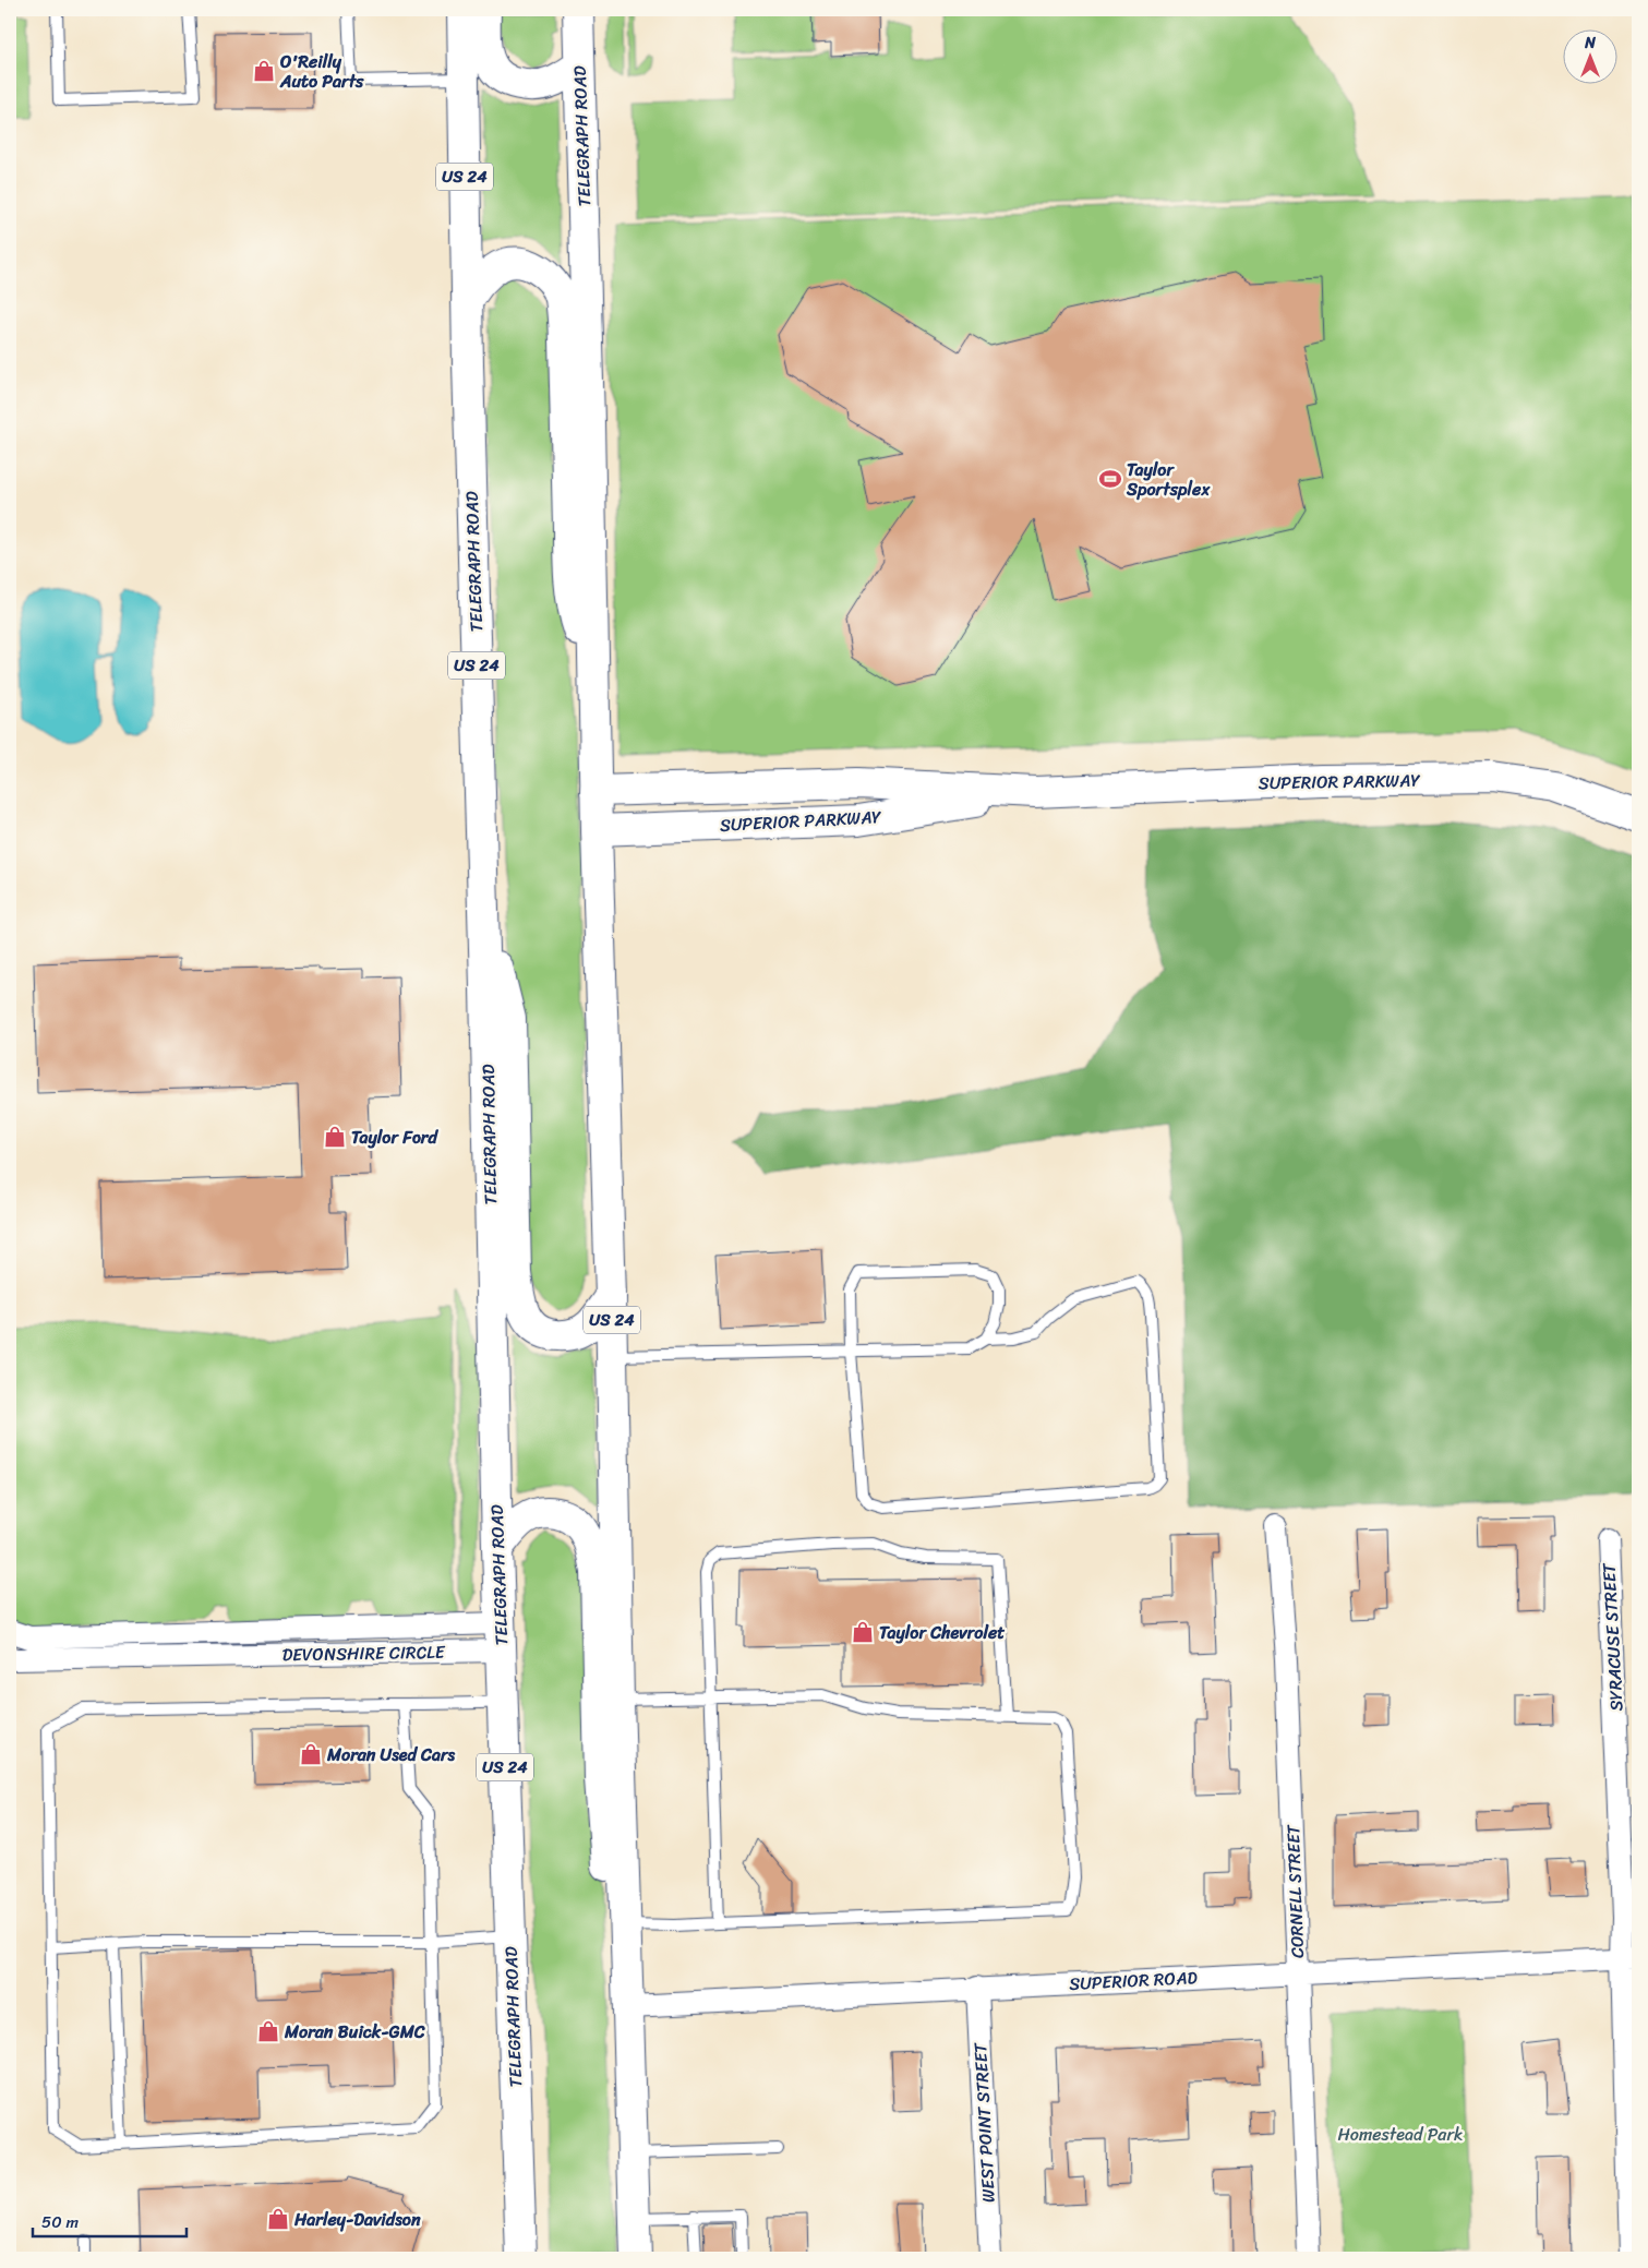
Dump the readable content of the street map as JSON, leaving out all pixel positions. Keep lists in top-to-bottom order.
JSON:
{
  "streets": {
    "main road": ["TELEGRAPH ROAD", "US 24", "SUPERIOR PARKWAY"],
    "street": [
      "SYRACUSE STREET",
      "DEVONSHIRE CIRCLE",
      "CORNELL STREET",
      "SUPERIOR ROAD",
      "WEST POINT STREET"
    ]
  },
  "crossings": [
    ["TELEGRAPH ROAD", "SUPERIOR PARKWAY"],
    ["TELEGRAPH ROAD", "DEVONSHIRE CIRCLE"],
    ["TELEGRAPH ROAD", "SUPERIOR ROAD"],
    ["SYRACUSE STREET", "SUPERIOR ROAD"],
    ["CORNELL STREET", "SUPERIOR ROAD"],
    ["SUPERIOR ROAD", "WEST POINT STREET"]
  ],
  "parks": ["Homestead Park"],
  "places": {
    "shop": [
      "O'Reilly Auto Parts",
      "Taylor Ford",
      "Taylor Chevrolet",
      "Moran Used Cars",
      "Moran Buick-GMC",
      "Harley-Davidson"
    ],
    "sports": ["Taylor Sportsplex"]
  },
  "scale_bar": "50 m",
  "north": "top"
}
